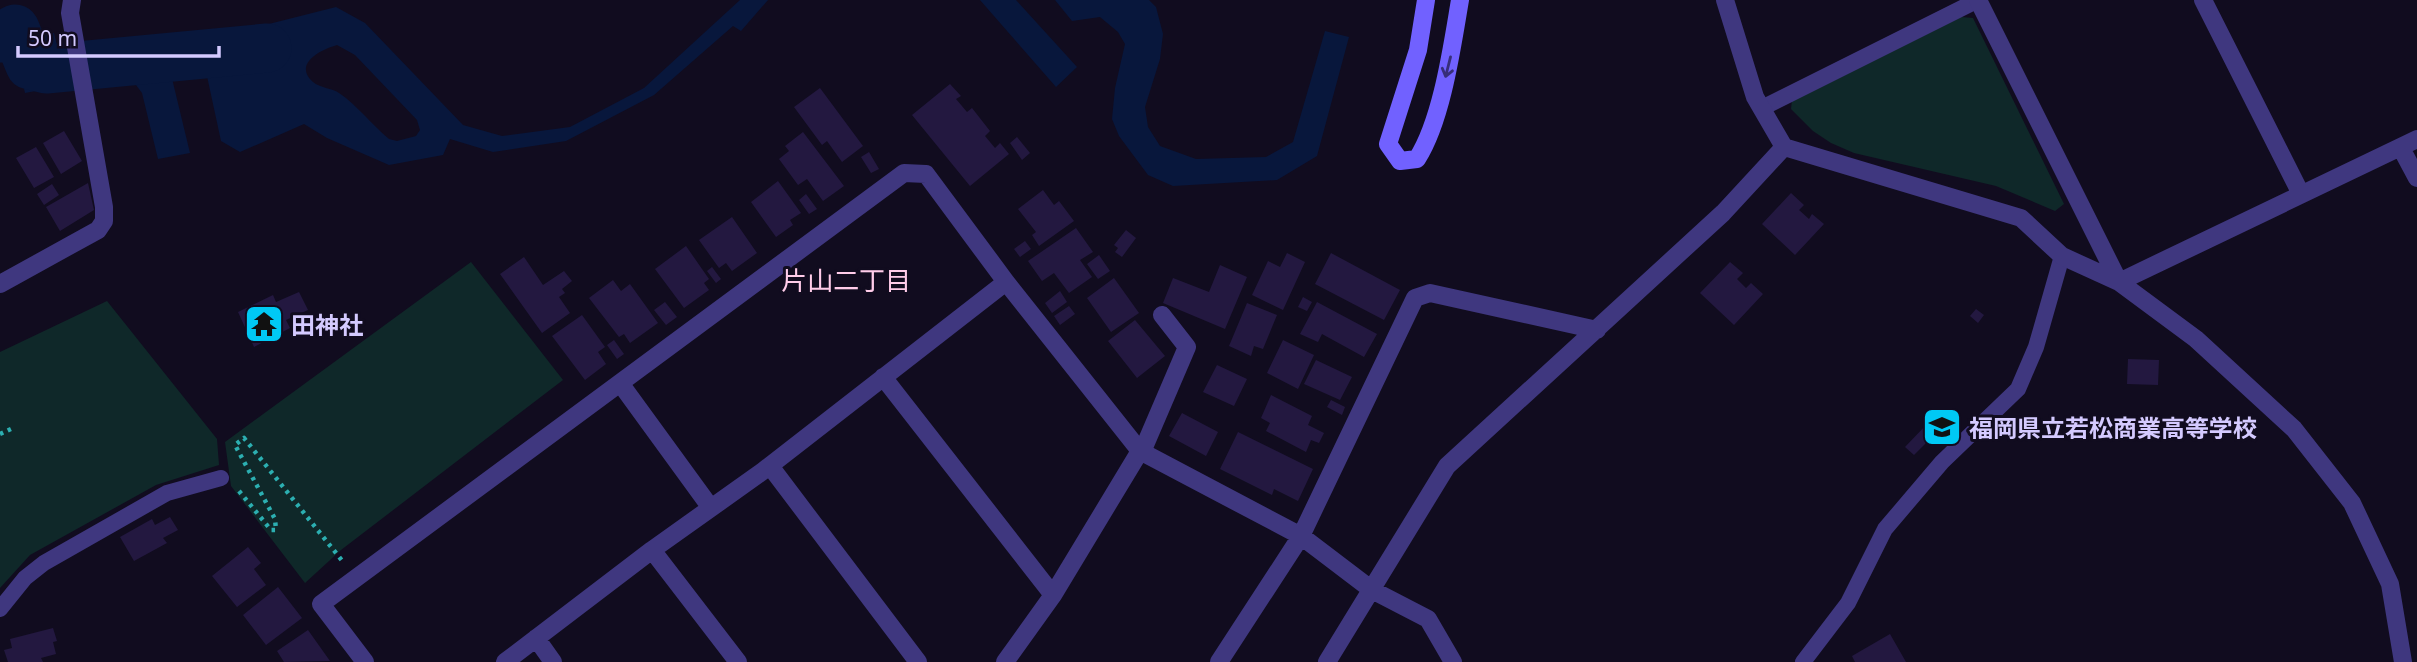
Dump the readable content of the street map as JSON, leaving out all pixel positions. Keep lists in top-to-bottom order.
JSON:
{
  "districts": ["片山二丁目"],
  "places": {
    "temple": ["田神社"],
    "school or university": ["福岡県立若松商業高等学校"]
  },
  "scale_bar": "50 m"
}
